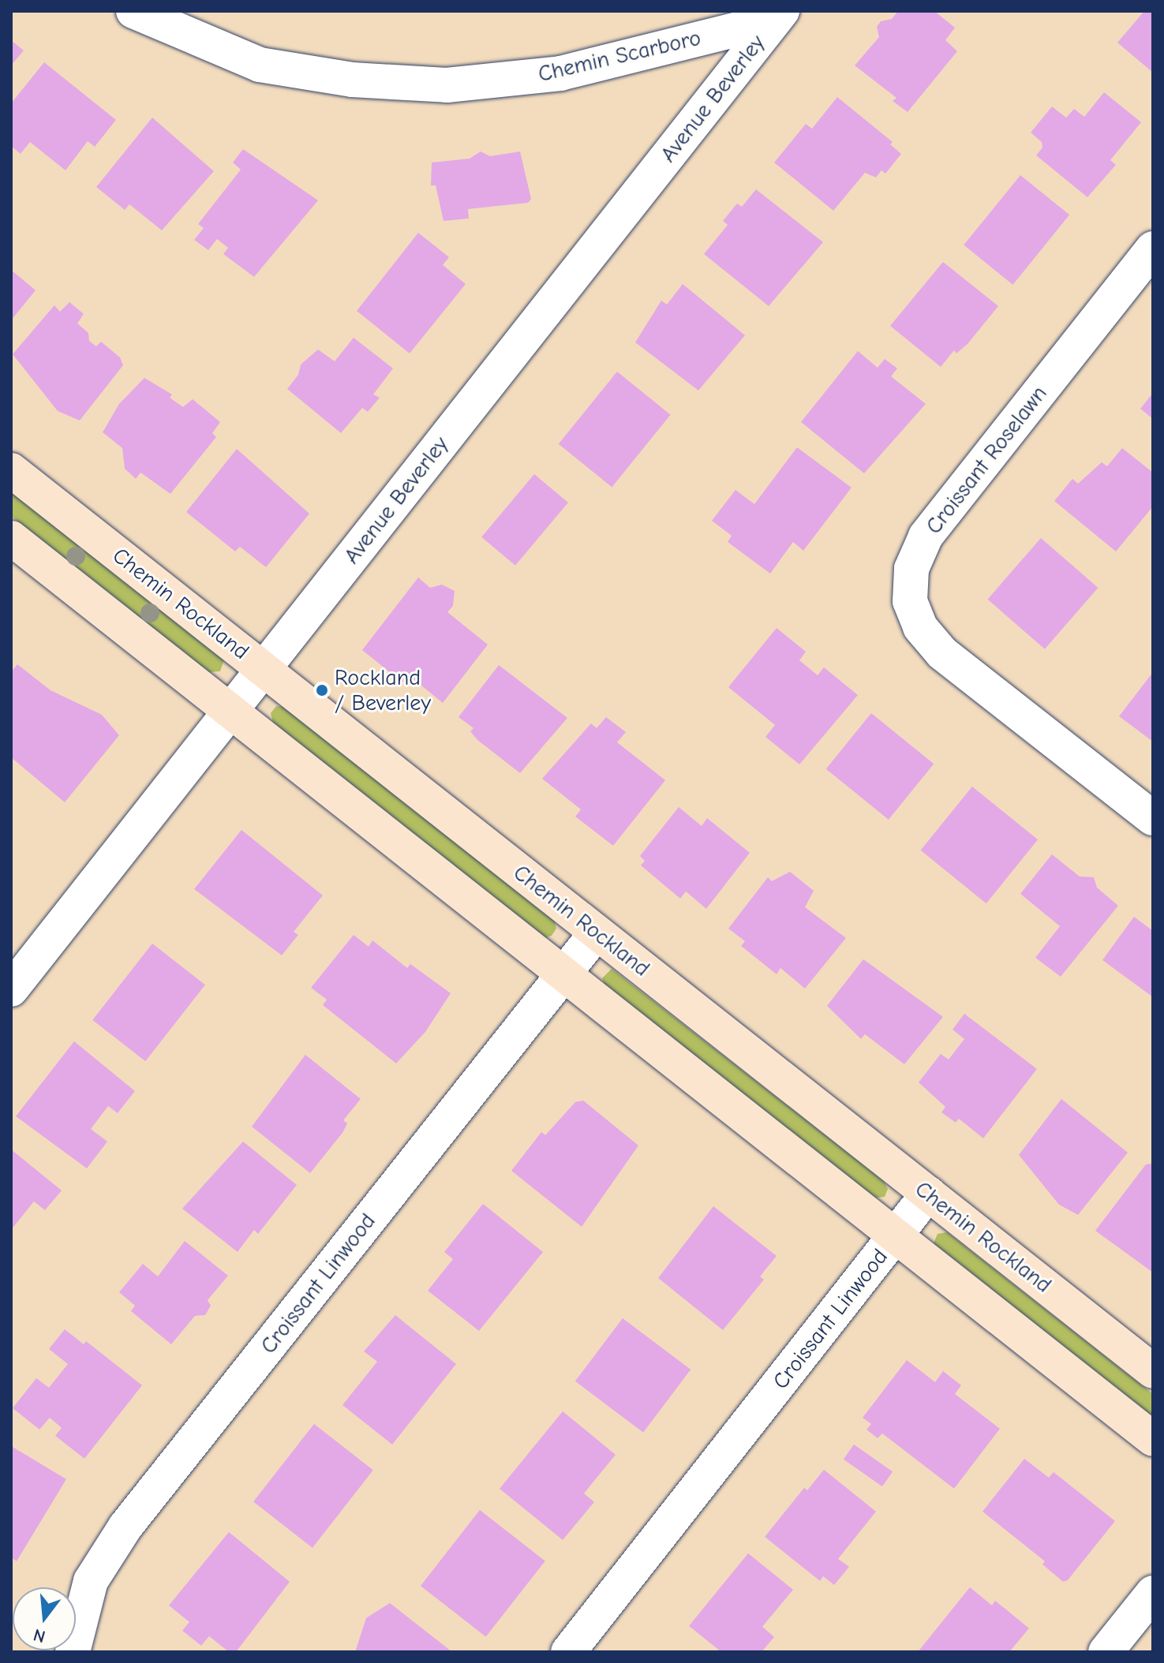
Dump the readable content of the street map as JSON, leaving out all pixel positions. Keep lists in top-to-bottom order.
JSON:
{
  "streets": {
    "street": [
      "Chemin Scarboro",
      "Avenue Beverley",
      "Croissant Roselawn",
      "Chemin Rockland",
      "Croissant Linwood"
    ]
  },
  "crossings": [
    ["Chemin Scarboro", "Avenue Beverley"],
    ["Avenue Beverley", "Chemin Rockland"],
    ["Chemin Rockland", "Croissant Linwood"]
  ],
  "places": ["Rockland / Beverley"],
  "north": "bottom"
}
